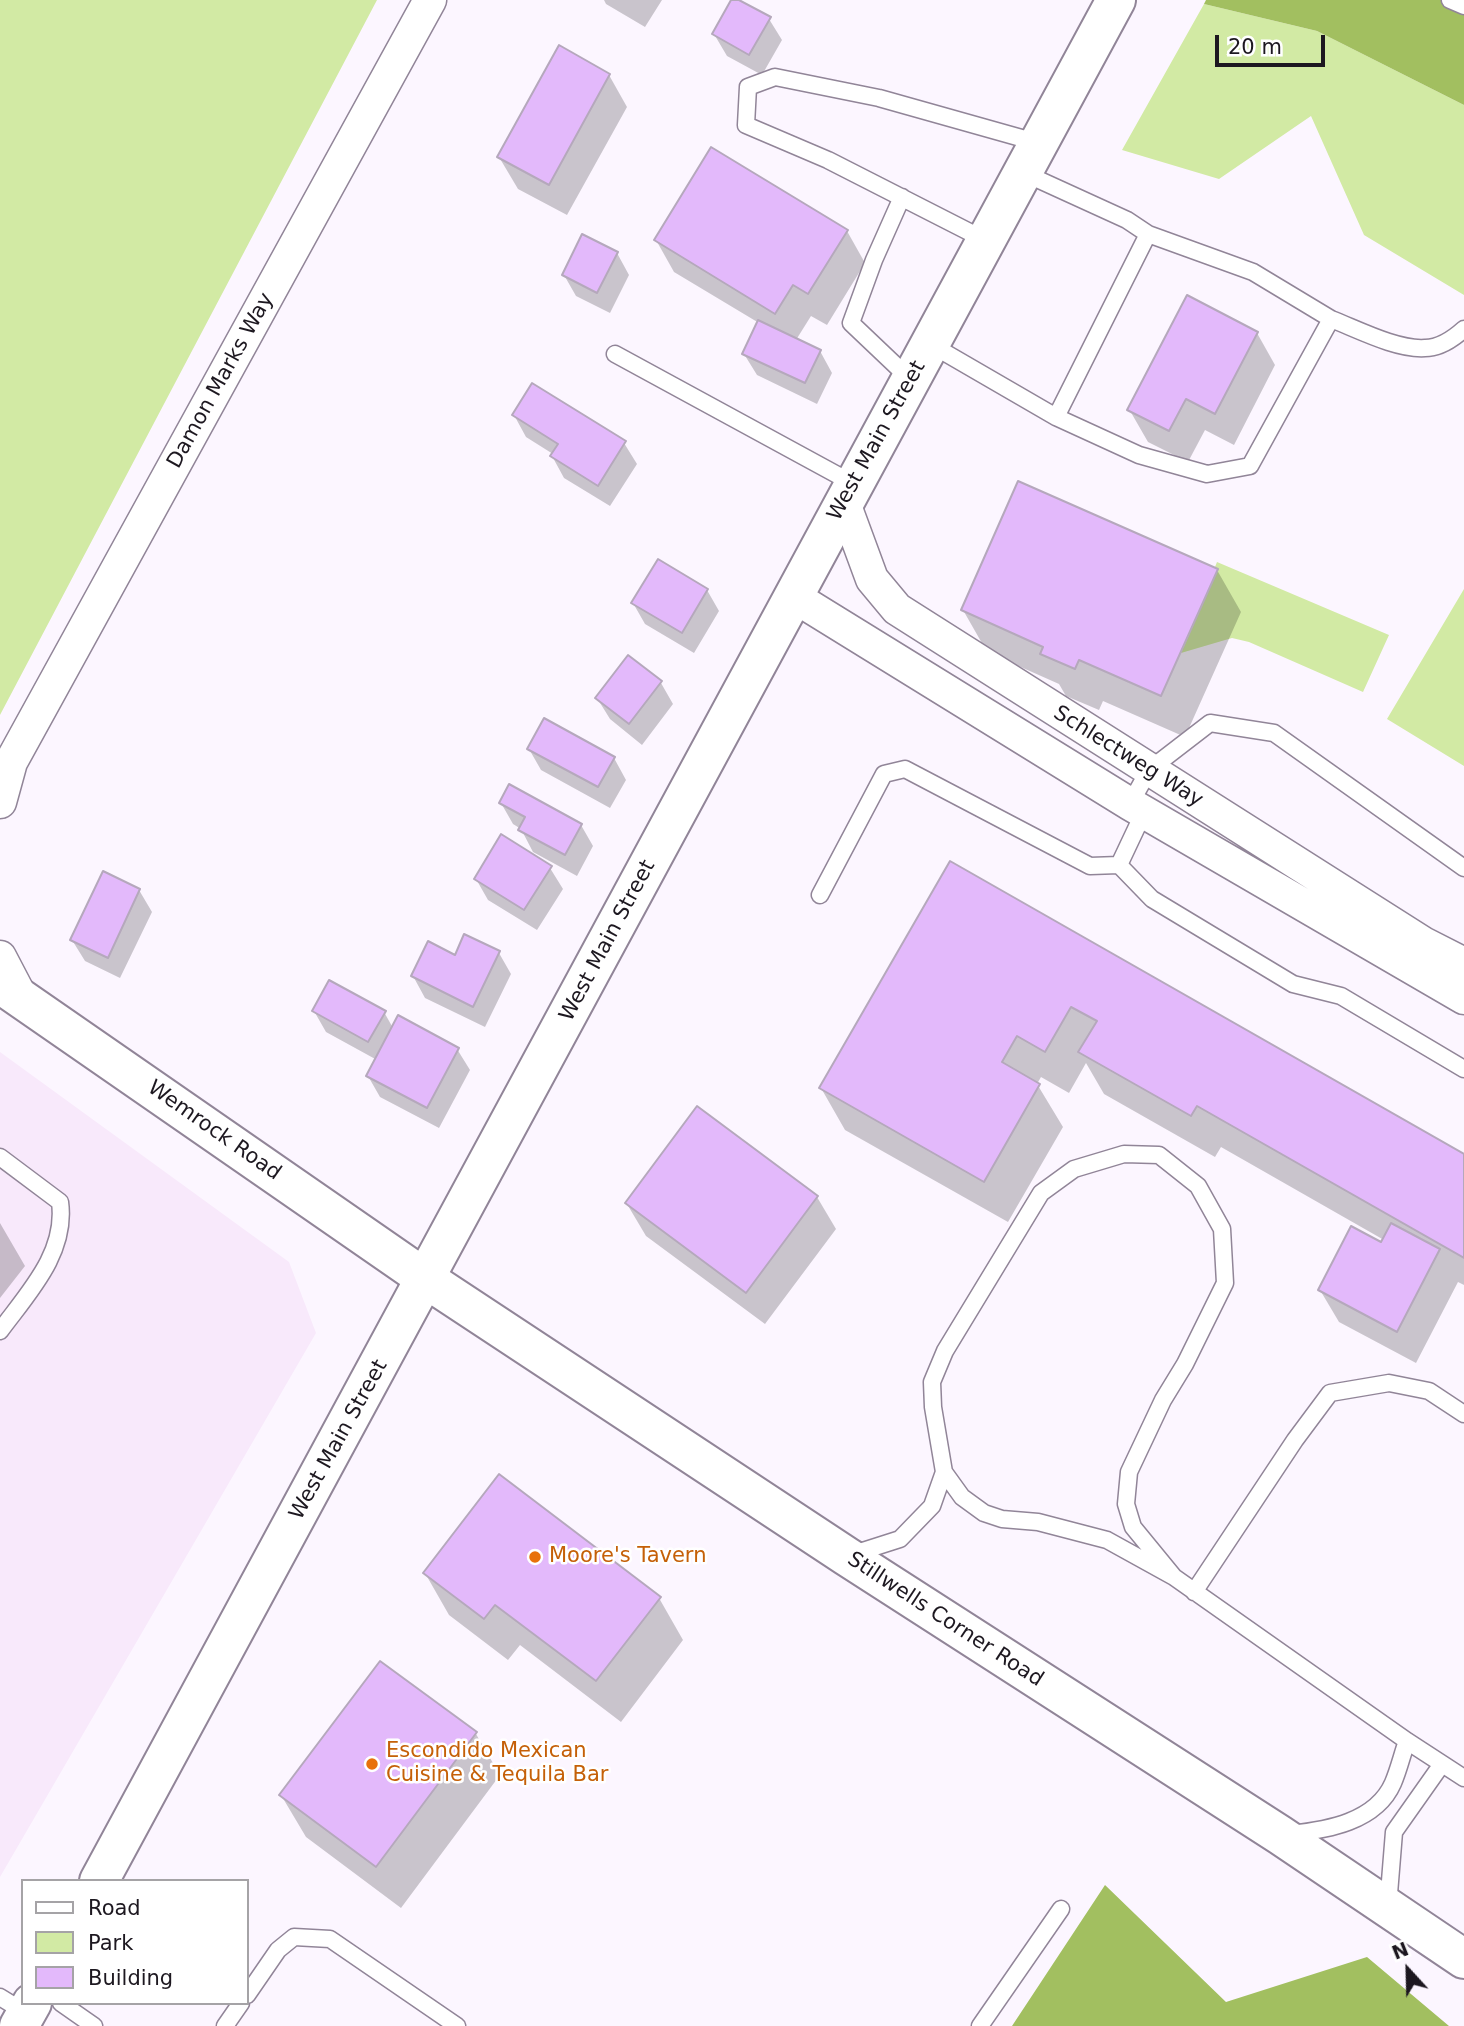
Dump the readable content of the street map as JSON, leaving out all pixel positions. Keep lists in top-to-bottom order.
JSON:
{
  "streets": {
    "main road": ["West Main Street", "Wemrock Road", "Stillwells Corner Road"],
    "street": ["Damon Marks Way", "Schlectweg Way"]
  },
  "crossings": [
    ["West Main Street", "Schlectweg Way"],
    ["West Main Street", "Wemrock Road"],
    ["West Main Street", "Stillwells Corner Road"],
    ["Wemrock Road", "Stillwells Corner Road"]
  ],
  "places": ["Moore's Tavern", "Escondido Mexican Cuisine & Tequila Bar"],
  "legend": ["Road", "Park", "Building"],
  "scale_bar": "20 m",
  "north": "top"
}
